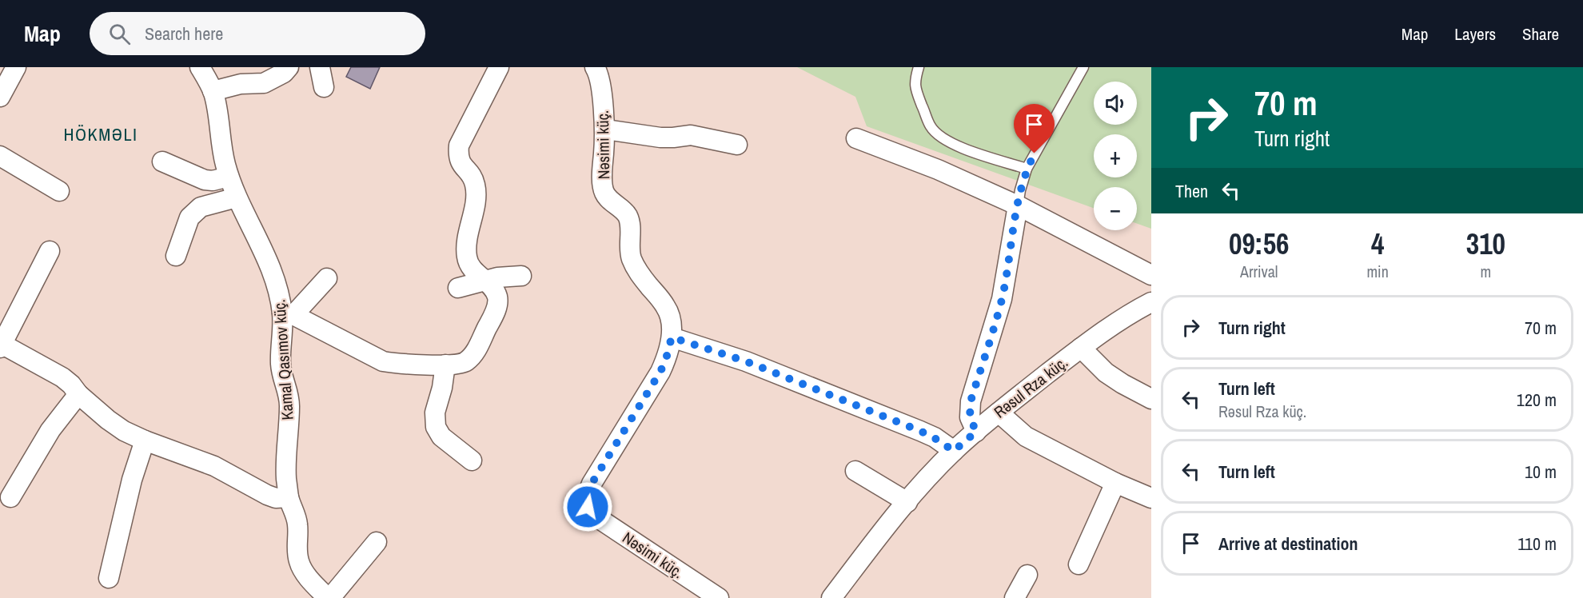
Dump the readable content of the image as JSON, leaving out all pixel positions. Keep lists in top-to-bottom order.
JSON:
{
  "streets": {
    "street": ["Nəsimi küç.", "Kamal Qasımov küç.", "Rəsul Rza küç."]
  },
  "districts": ["HÖKMƏLI"],
  "page": {
    "header": "Map",
    "search": "Search here",
    "nav": ["Map", "Layers", "Share"],
    "turn": ["70 m", "Turn right"],
    "map_buttons": ["+", "−"],
    "then": "Then",
    "eta": [
      "09:56",
      "Arrival",
      "4",
      "min",
      "310",
      "m"
    ],
    "list": [
      {
        "name": "Turn right",
        "value": "70 m"
      },
      {
        "name": "Turn left",
        "note": "Rəsul Rza küç.",
        "value": "120 m"
      },
      {
        "name": "Turn left",
        "value": "10 m"
      },
      {
        "name": "Arrive at destination",
        "value": "110 m"
      }
    ]
  }
}
